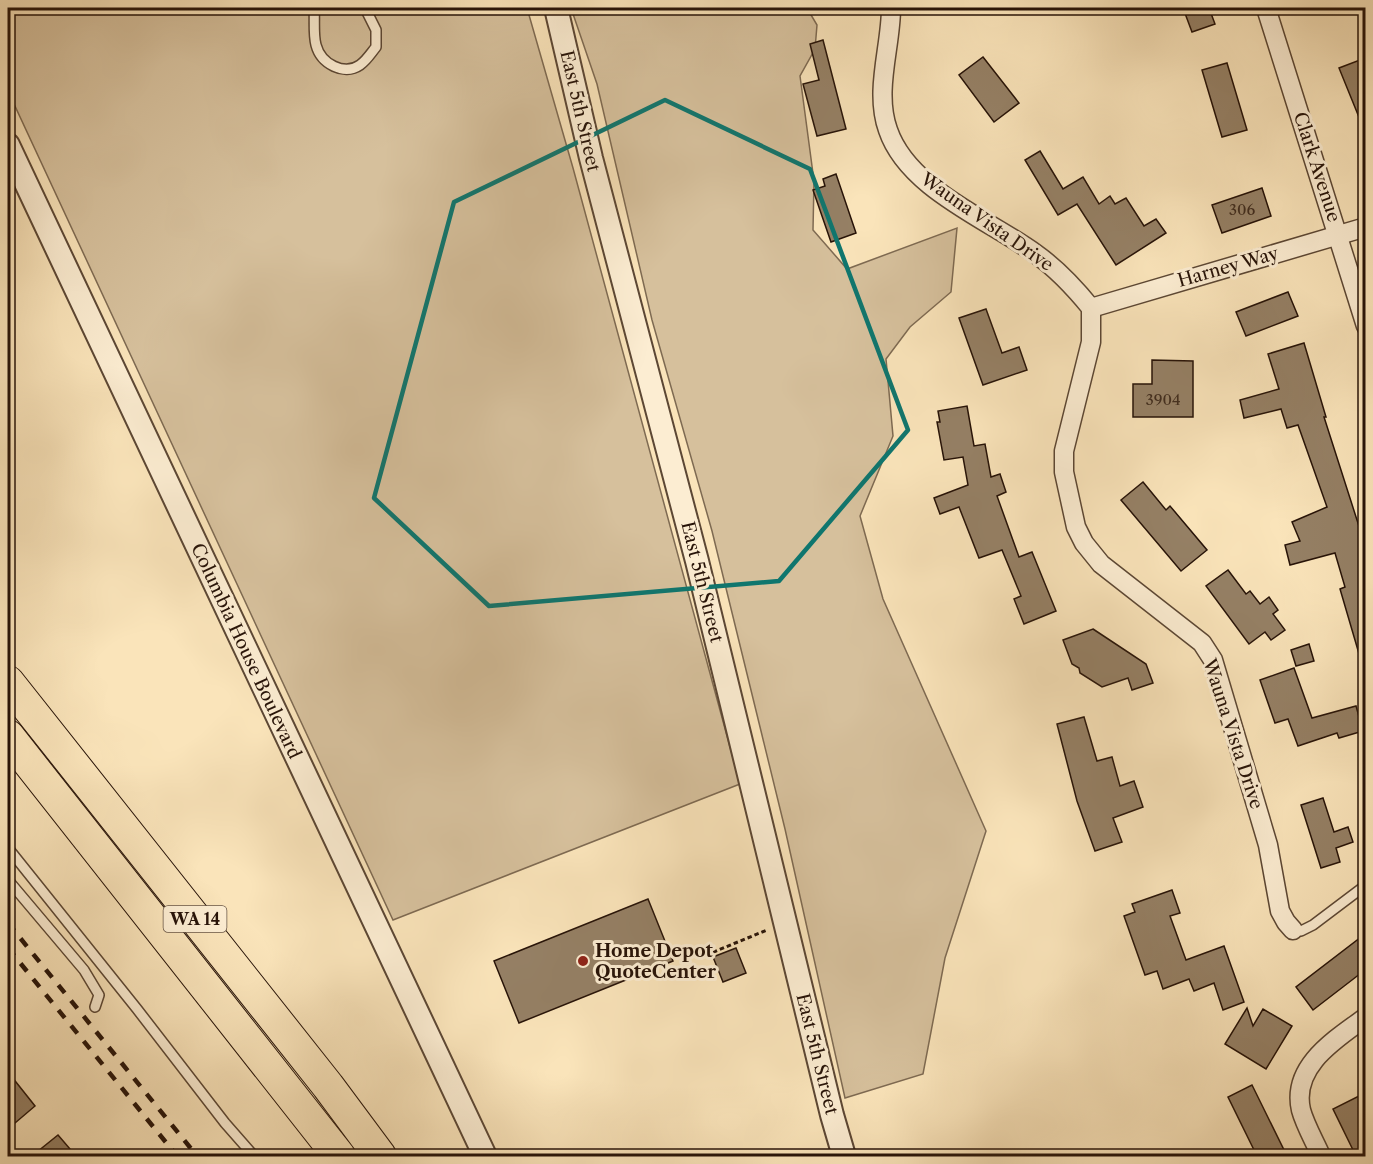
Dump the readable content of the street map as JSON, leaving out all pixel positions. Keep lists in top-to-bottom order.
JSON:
{
  "streets": {
    "highway": ["WA 14"],
    "street": [
      "East 5th Street",
      "Clark Avenue",
      "Wauna Vista Drive",
      "Harney Way",
      "Columbia House Boulevard"
    ]
  },
  "crossings": [
    ["Clark Avenue", "Harney Way"],
    ["Wauna Vista Drive", "Harney Way"]
  ],
  "places": ["Home Depot QuoteCenter"],
  "house_numbers": ["306", "3904"]
}
